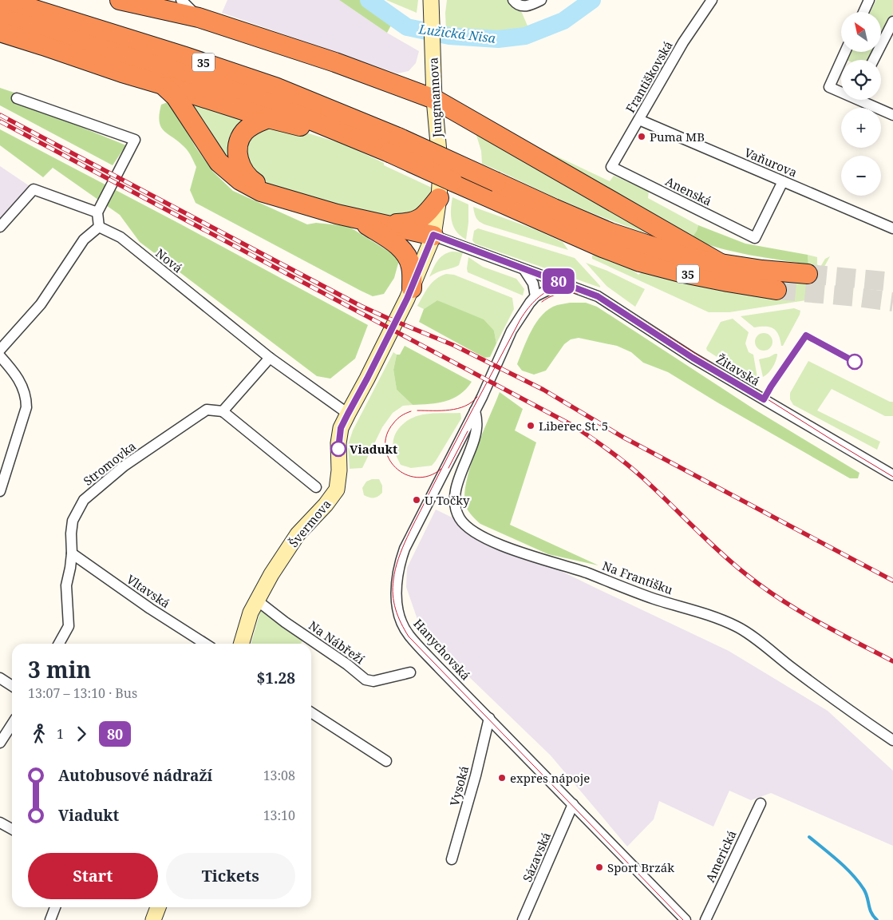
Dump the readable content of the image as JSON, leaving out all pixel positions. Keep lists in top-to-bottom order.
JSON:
{
  "streets": {
    "highway": ["35"],
    "street": [
      "Františkovská",
      "Jungmannova",
      "Vaňurova",
      "Anenská",
      "Nová",
      "Žitavská",
      "Stromovka",
      "Švermova",
      "Na Františku",
      "Vltavská",
      "Na Nábřeží",
      "Hanychovská",
      "Vysoká",
      "Americká",
      "Sázavská"
    ]
  },
  "crossings": [
    ["Františkovská", "Vaňurova"],
    ["Františkovská", "Anenská"],
    ["Jungmannova", "Švermova"],
    ["Vaňurova", "Anenská"],
    ["Nová", "Švermova"],
    ["Žitavská", "Švermova"],
    ["Stromovka", "Vltavská"],
    ["Švermova", "Na Nábřeží"],
    ["Na Františku", "Hanychovská"],
    ["Hanychovská", "Vysoká"],
    ["Hanychovská", "Sázavská"]
  ],
  "water": ["Lužická Nisa"],
  "places": [
    "Puma MB",
    "Liberec St. 5",
    "Viadukt",
    "U Točky",
    "expres nápoje",
    "Sport Brzák"
  ],
  "lines": ["bus line 80"],
  "north": "top left",
  "page": {
    "on_map": "80",
    "map_buttons": ["+", "−"],
    "heading": ["3 min", "13:07 – 13:10 · Bus", "$1.28"],
    "legs": ["1", "80"],
    "list": [
      {
        "name": "Autobusové nádraží",
        "value": "13:08"
      },
      {
        "name": "Viadukt",
        "value": "13:10"
      }
    ],
    "buttons": ["Start", "Tickets"]
  }
}
